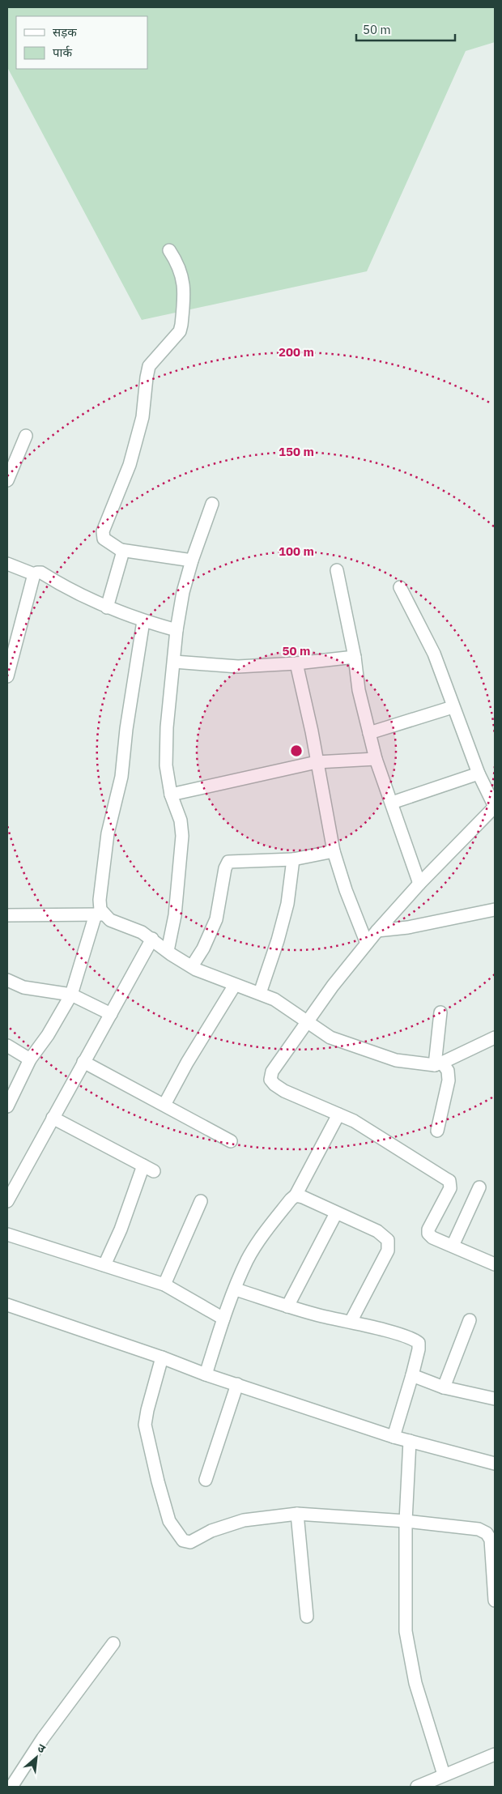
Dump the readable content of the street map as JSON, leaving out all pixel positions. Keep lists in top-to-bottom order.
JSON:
{
  "legend": ["सड़क", "पार्क"],
  "scale_bar": "50 m",
  "north": "top right",
  "rings": [
    "200 m",
    "150 m",
    "100 m",
    "50 m"
  ]
}
